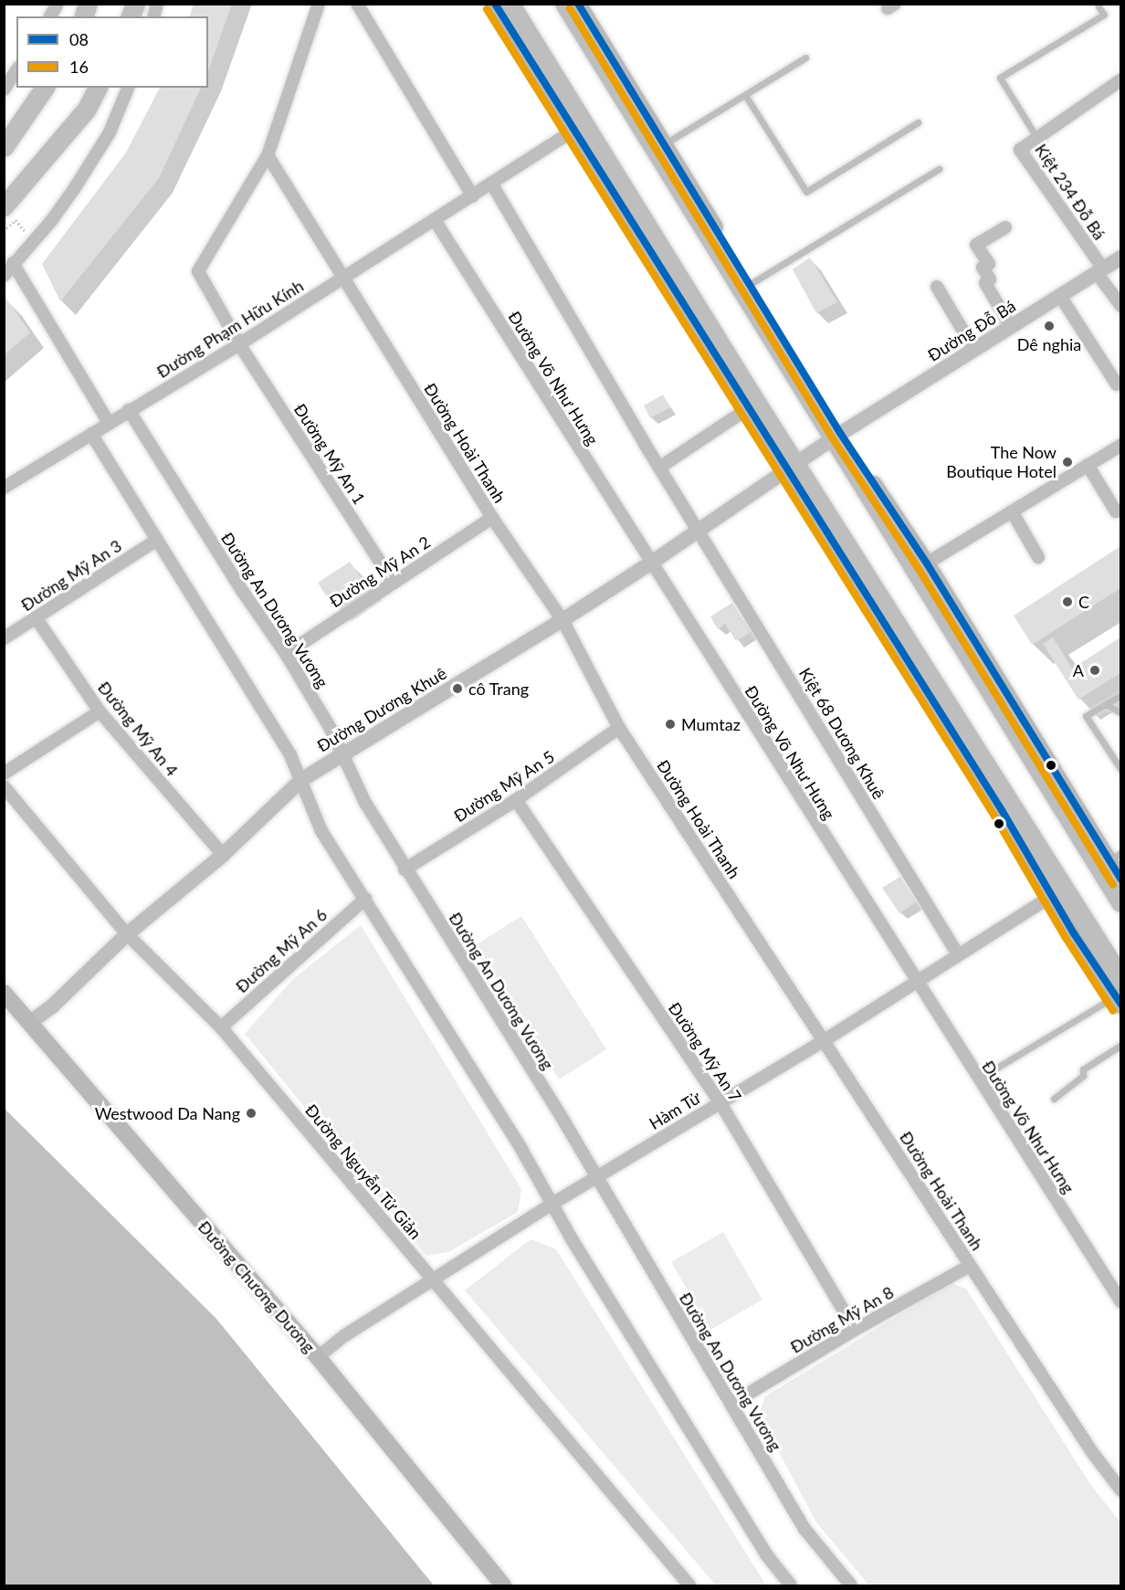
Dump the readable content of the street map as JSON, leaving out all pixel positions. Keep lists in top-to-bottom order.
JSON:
{
  "streets": {
    "main road": ["Đường Chương Dương"],
    "street": [
      "Kiệt 234 Đỗ Bá",
      "Đường Phạm Hữu Kính",
      "Đường Đỗ Bá",
      "Đường Võ Như Hưng",
      "Đường Hoài Thanh",
      "Đường Mỹ An 1",
      "Đường Mỹ An 2",
      "Đường Mỹ An 3",
      "Đường An Dương Vương",
      "Đường Dương Khuê",
      "Đường Mỹ An 4",
      "Kiệt 68 Dương Khuê",
      "Đường Mỹ An 5",
      "Đường Mỹ An 6",
      "Đường Mỹ An 7",
      "Hàm Tử",
      "Đường Nguyễn Tử Giản",
      "Đường Mỹ An 8"
    ]
  },
  "crossings": [
    ["Kiệt 234 Đỗ Bá", "Đường Đỗ Bá"],
    ["Đường Phạm Hữu Kính", "Đường Võ Như Hưng"],
    ["Đường Phạm Hữu Kính", "Đường Hoài Thanh"],
    ["Đường Phạm Hữu Kính", "Đường Mỹ An 1"],
    ["Đường Phạm Hữu Kính", "Đường An Dương Vương"],
    ["Đường Đỗ Bá", "Đường Dương Khuê"],
    ["Đường Võ Như Hưng", "Đường Dương Khuê"],
    ["Đường Võ Như Hưng", "Hàm Tử"],
    ["Đường Hoài Thanh", "Đường Mỹ An 1"],
    ["Đường Hoài Thanh", "Đường Mỹ An 2"],
    ["Đường Hoài Thanh", "Đường Dương Khuê"],
    ["Đường Hoài Thanh", "Đường Mỹ An 5"],
    ["Đường Hoài Thanh", "Hàm Tử"],
    ["Đường Hoài Thanh", "Đường Mỹ An 8"],
    ["Đường Mỹ An 1", "Đường Mỹ An 2"],
    ["Đường Mỹ An 2", "Đường An Dương Vương"],
    ["Đường Mỹ An 3", "Đường Mỹ An 4"],
    ["Đường An Dương Vương", "Đường Dương Khuê"],
    ["Đường An Dương Vương", "Đường Mỹ An 5"],
    ["Đường An Dương Vương", "Hàm Tử"],
    ["Đường An Dương Vương", "Đường Mỹ An 8"],
    ["Đường Dương Khuê", "Đường Mỹ An 4"],
    ["Đường Dương Khuê", "Kiệt 68 Dương Khuê"],
    ["Đường Dương Khuê", "Đường Nguyễn Tử Giản"],
    ["Đường Dương Khuê", "Đường Chương Dương"],
    ["Kiệt 68 Dương Khuê", "Hàm Tử"],
    ["Đường Mỹ An 5", "Đường Mỹ An 7"],
    ["Đường Mỹ An 6", "Đường Nguyễn Tử Giản"],
    ["Đường Mỹ An 7", "Hàm Tử"],
    ["Đường Mỹ An 7", "Đường Mỹ An 8"],
    ["Hàm Tử", "Đường Nguyễn Tử Giản"],
    ["Hàm Tử", "Đường Chương Dương"]
  ],
  "places": [
    "Dê nghia",
    "The Now Boutique Hotel",
    "C",
    "A",
    "cô Trang",
    "Mumtaz",
    "Westwood Da Nang"
  ],
  "lines": ["transit line 08", "transit line 16"],
  "legend": ["08", "16"]
}
